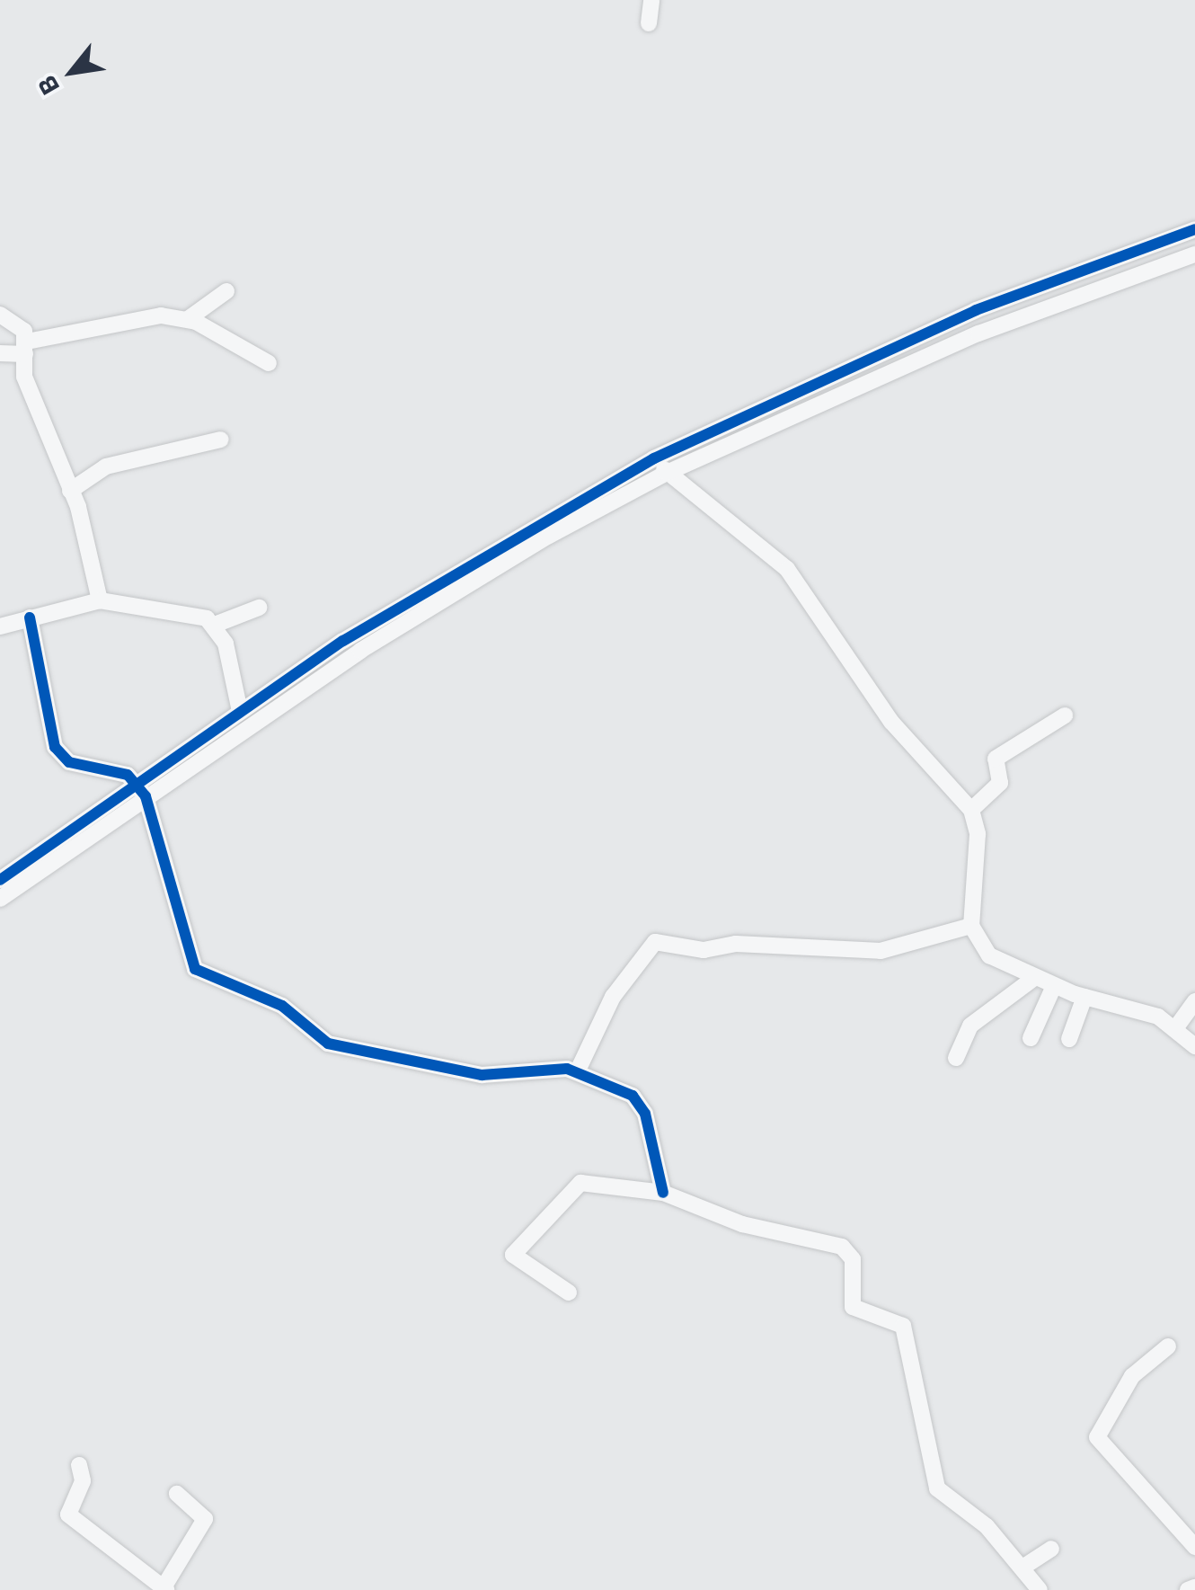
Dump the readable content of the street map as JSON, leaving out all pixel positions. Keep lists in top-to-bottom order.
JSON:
{
  "north": "bottom left"
}
